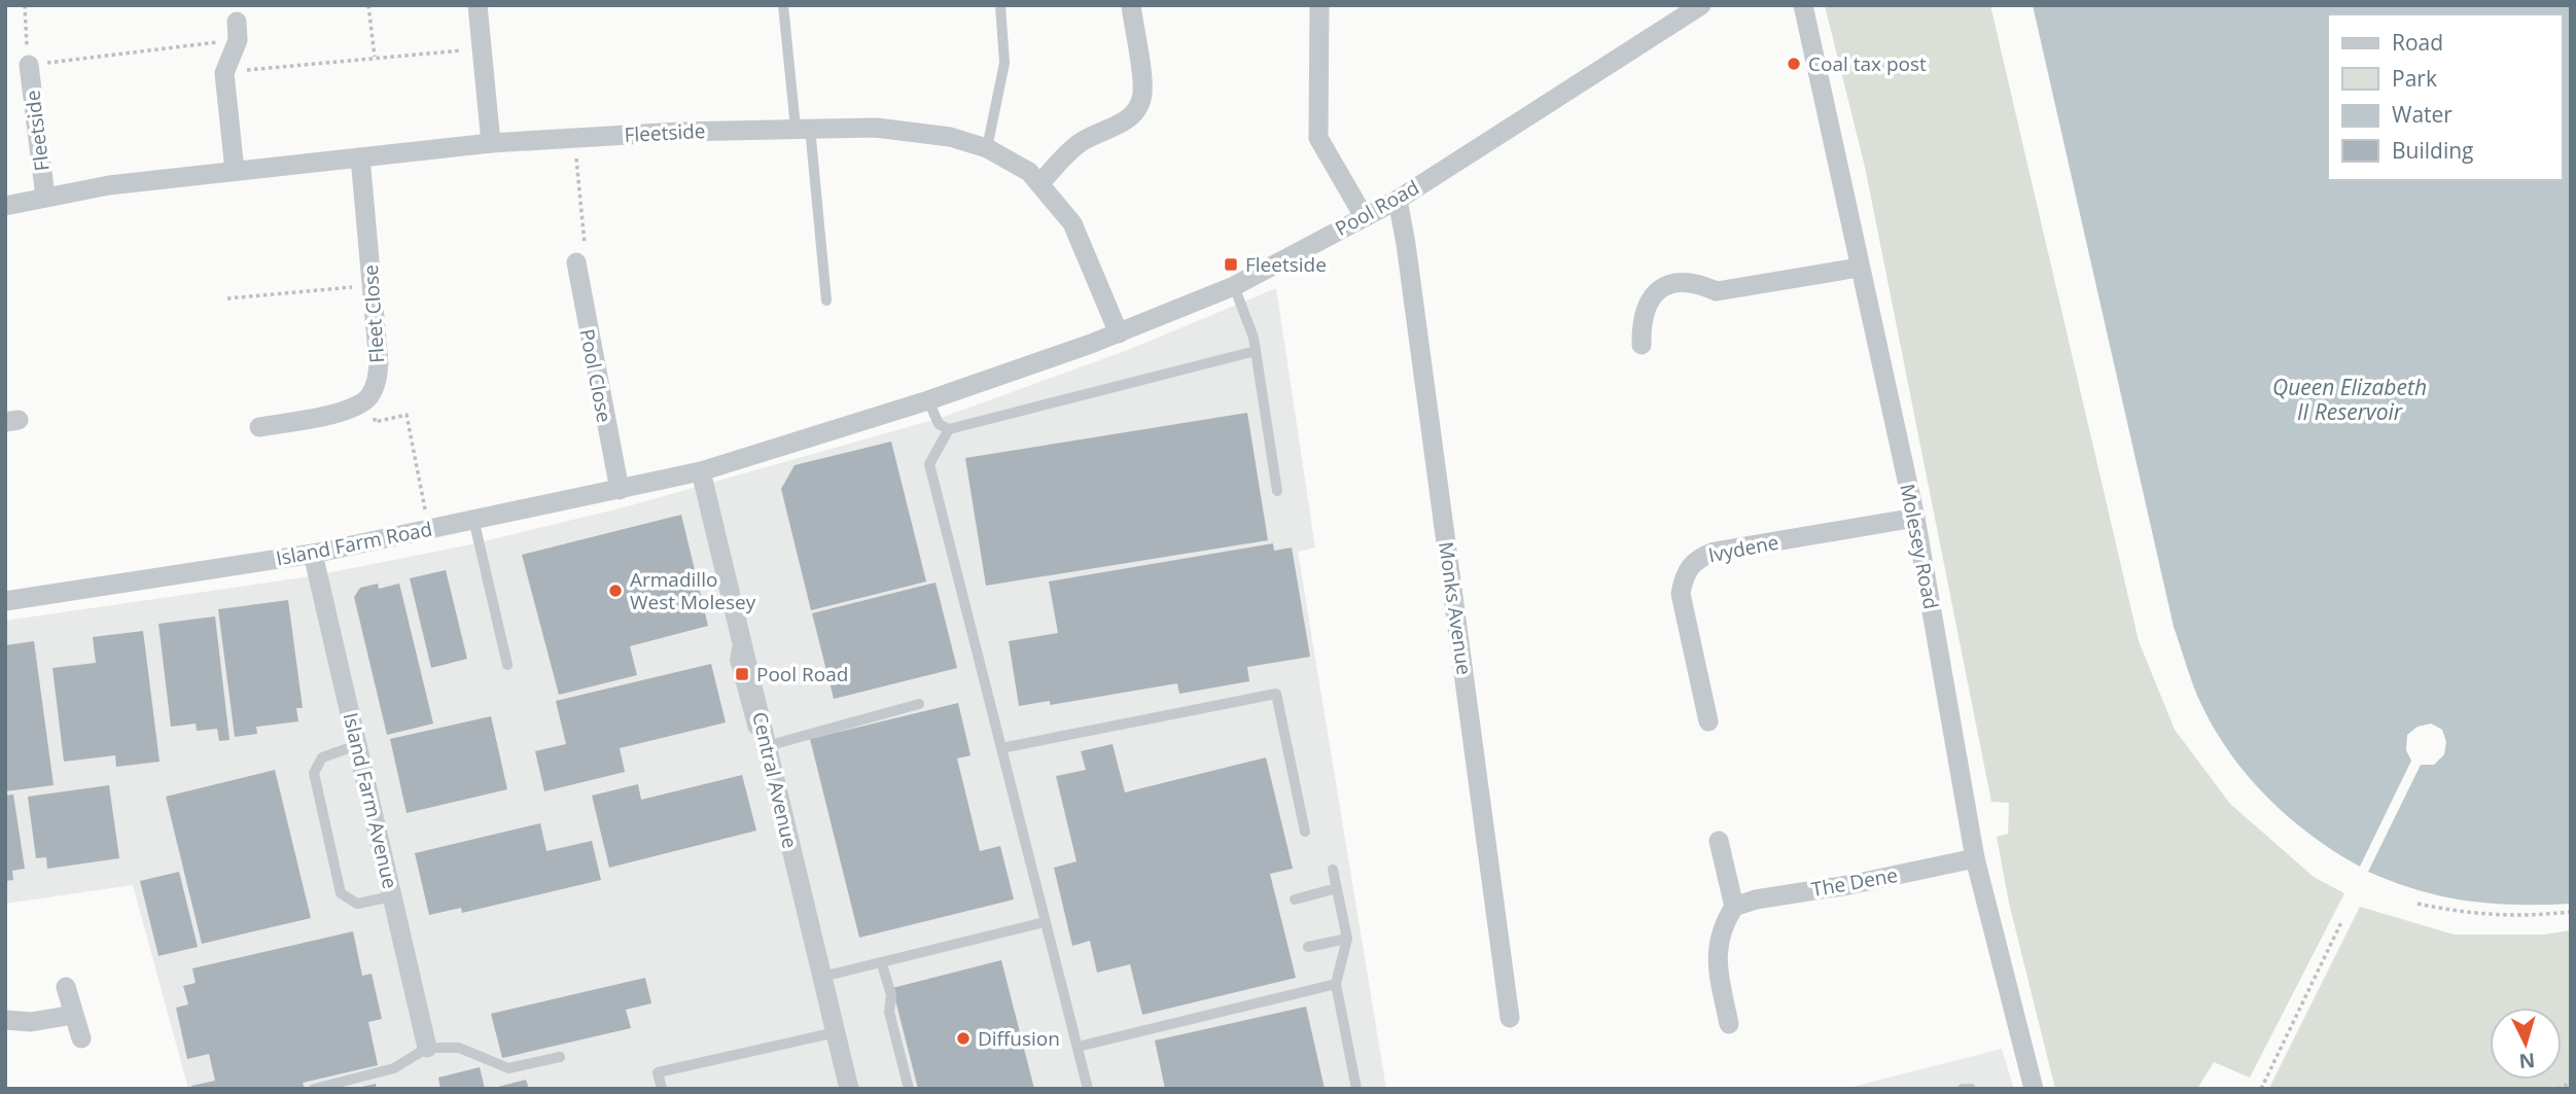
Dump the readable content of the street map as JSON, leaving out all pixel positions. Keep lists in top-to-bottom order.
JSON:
{
  "streets": {
    "street": [
      "Fleetside",
      "Pool Road",
      "Fleet Close",
      "Pool Close",
      "Island Farm Road",
      "Molesey Road",
      "Ivydene",
      "Monks Avenue",
      "Central Avenue",
      "Island Farm Avenue",
      "The Dene"
    ]
  },
  "crossings": [
    ["Fleetside", "Pool Road"],
    ["Fleetside", "Fleet Close"],
    ["Pool Road", "Island Farm Road"],
    ["Pool Road", "Monks Avenue"],
    ["Pool Road", "Central Avenue"],
    ["Pool Close", "Island Farm Road"],
    ["Island Farm Road", "Central Avenue"],
    ["Island Farm Road", "Island Farm Avenue"],
    ["Molesey Road", "Ivydene"],
    ["Molesey Road", "The Dene"]
  ],
  "water": ["Queen Elizabeth II Reservoir"],
  "places": {
    "other": ["Coal tax post", "Armadillo West Molesey", "Diffusion"],
    "transit": ["Fleetside", "Pool Road"]
  },
  "legend": [
    "Road",
    "Park",
    "Water",
    "Building"
  ],
  "north": "bottom"
}
